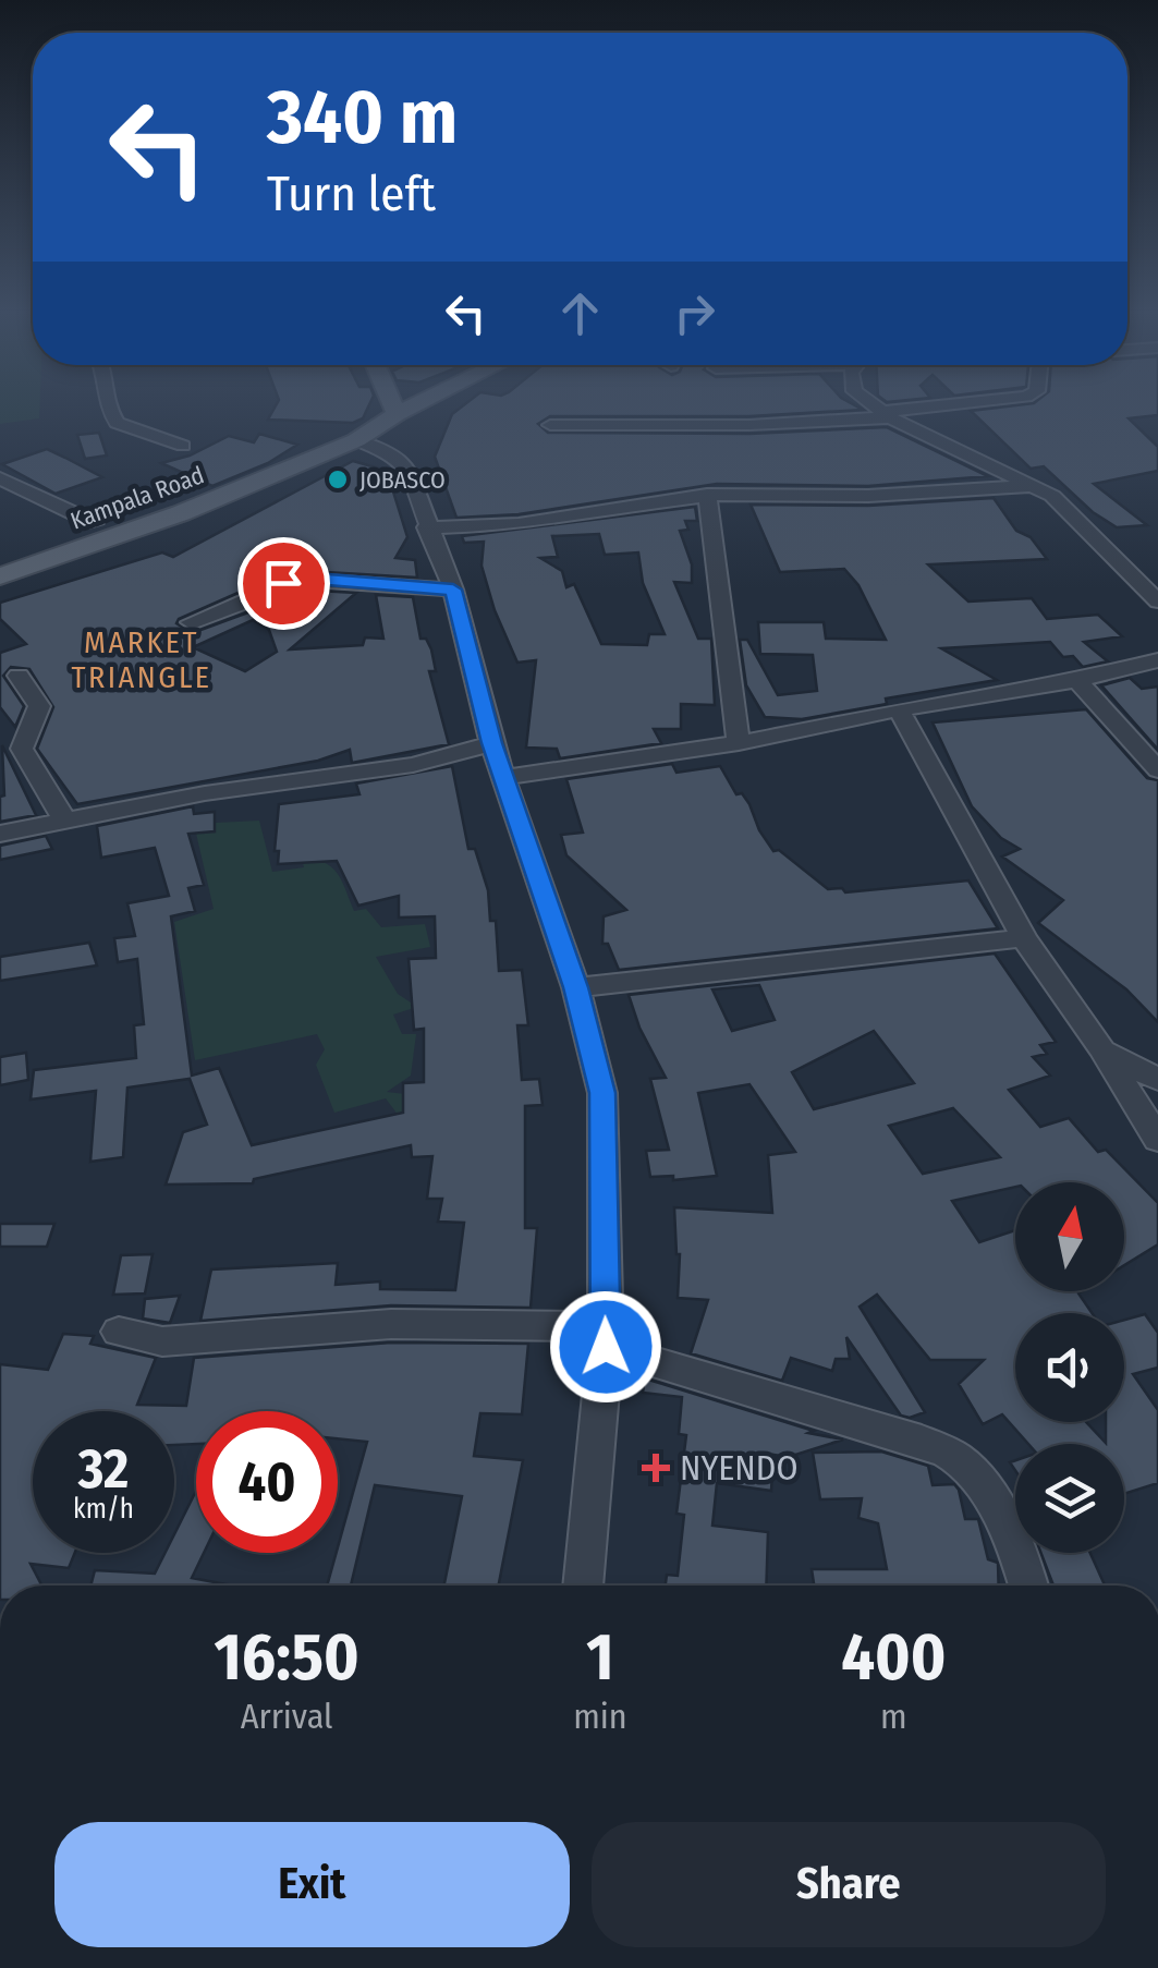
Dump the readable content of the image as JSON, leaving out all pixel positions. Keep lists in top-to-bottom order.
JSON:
{
  "streets": {
    "main road": ["Kampala Road"]
  },
  "districts": ["MARKET TRIANGLE"],
  "places": {
    "other": ["JOBASCO"],
    "health": ["NYENDO"]
  },
  "north": "top",
  "page": {
    "turn": ["340 m", "Turn left"],
    "speed": "32 km/h",
    "limit": "40",
    "eta": [
      "16:50",
      "Arrival",
      "1",
      "min",
      "400",
      "m"
    ],
    "buttons": ["Exit", "Share"]
  }
}
